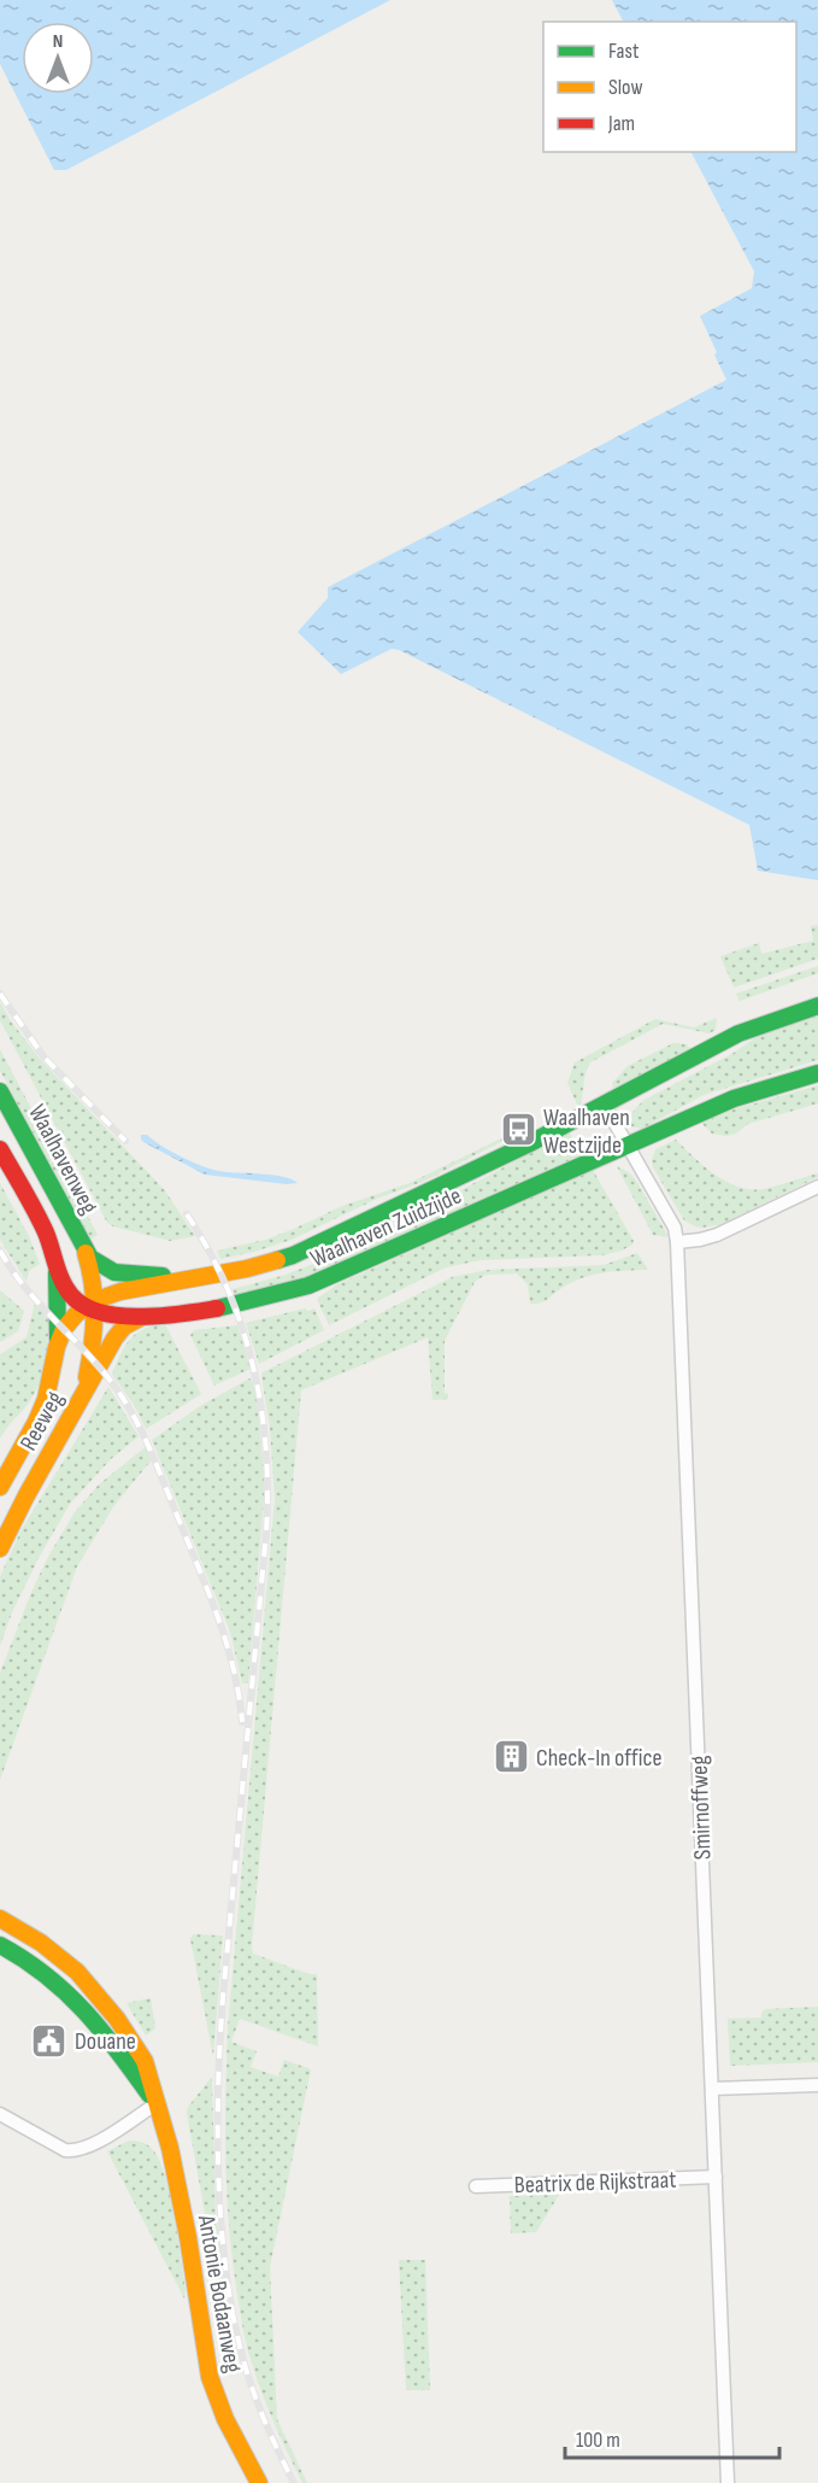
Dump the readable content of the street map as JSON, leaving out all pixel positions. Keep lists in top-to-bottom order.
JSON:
{
  "streets": {
    "main road": [
      "Waalhavenweg",
      "Waalhaven Zuidzijde",
      "Reeweg",
      "Antonie Bodaanweg"
    ],
    "street": ["Smirnoffweg", "Beatrix de Rijkstraat"]
  },
  "crossings": [
    ["Waalhavenweg", "Waalhaven Zuidzijde"],
    ["Waalhavenweg", "Reeweg"],
    ["Waalhaven Zuidzijde", "Reeweg"],
    ["Waalhaven Zuidzijde", "Smirnoffweg"],
    ["Smirnoffweg", "Beatrix de Rijkstraat"]
  ],
  "places": {
    "bus stop": ["Waalhaven Westzijde"],
    "building": ["Check-In office"],
    "public building": ["Douane"]
  },
  "legend": ["Fast", "Slow", "Jam"],
  "scale_bar": "100 m",
  "north": "top"
}
